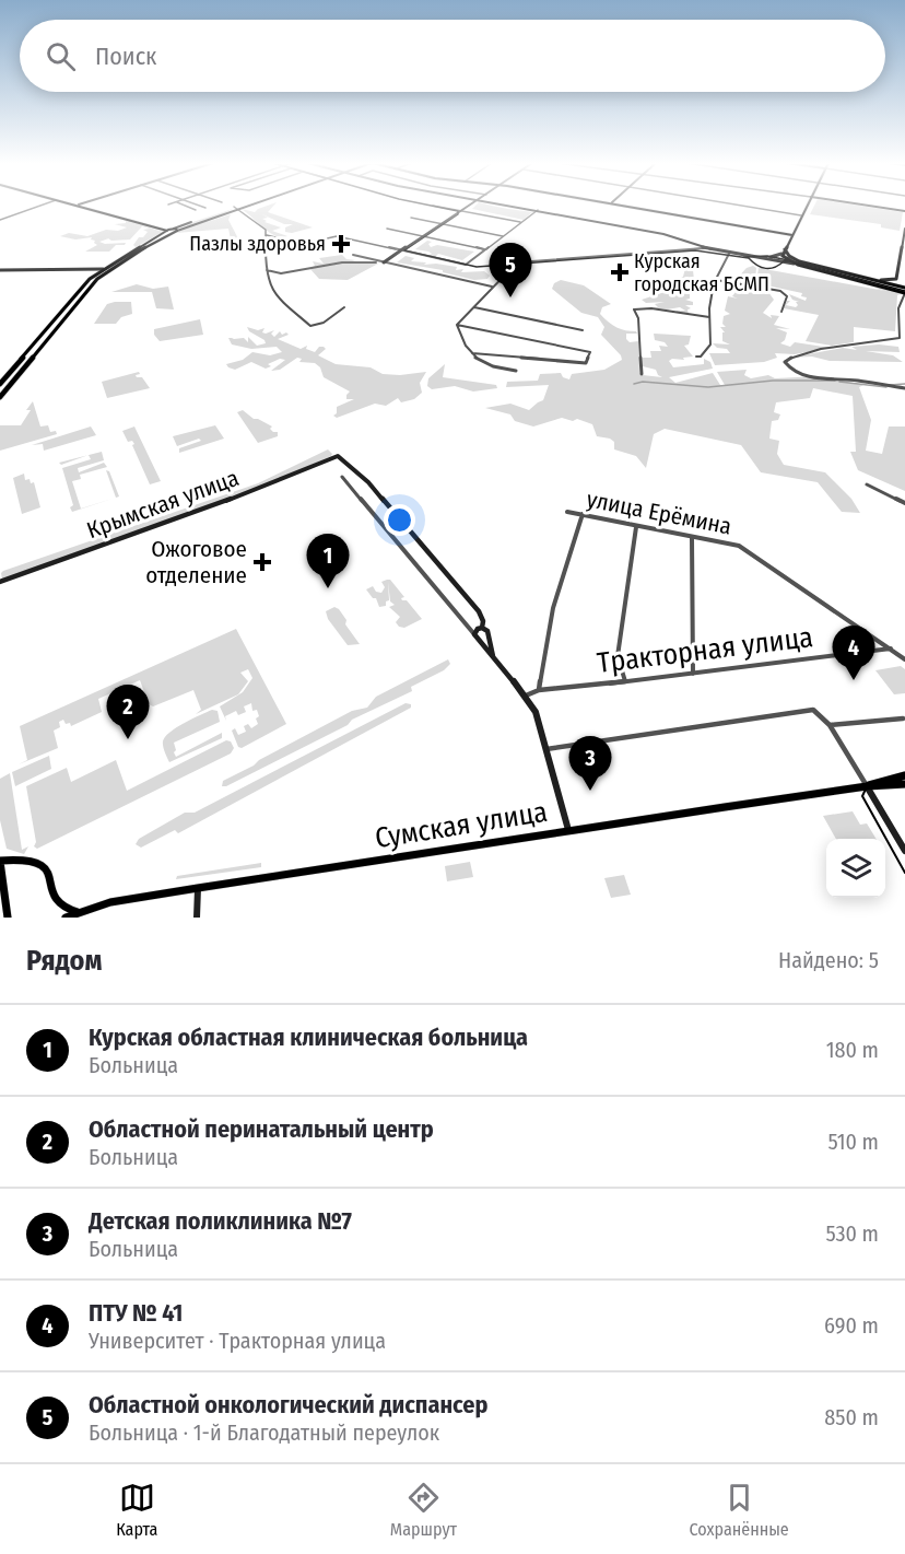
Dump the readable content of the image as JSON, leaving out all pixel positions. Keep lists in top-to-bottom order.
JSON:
{
  "streets": {
    "main road": ["Сумская улица"],
    "street": ["Крымская улица", "улица Ерёмина", "Тракторная улица"]
  },
  "crossings": [
    ["улица Ерёмина", "Тракторная улица"]
  ],
  "places": {
    "health": ["Пазлы здоровья", "Курская городская БСМП", "Ожоговое отделение"]
  },
  "page": {
    "search": "Поиск",
    "pins": [
      "5",
      "1",
      "4",
      "2",
      "3"
    ],
    "heading": ["Рядом", "Найдено: 5"],
    "list": [
      {
        "mark": "1",
        "name": "Курская областная клиническая больница",
        "note": "Больница",
        "value": "180 m"
      },
      {
        "mark": "2",
        "name": "Областной перинатальный центр",
        "note": "Больница",
        "value": "510 m"
      },
      {
        "mark": "3",
        "name": "Детская поликлиника №7",
        "note": "Больница",
        "value": "530 m"
      },
      {
        "mark": "4",
        "name": "ПТУ № 41",
        "note": "Университет · Тракторная улица",
        "value": "690 m"
      },
      {
        "mark": "5",
        "name": "Областной онкологический диспансер",
        "note": "Больница · 1-й Благодатный переулок",
        "value": "850 m"
      }
    ],
    "nav": ["Карта", "Маршрут", "Сохранённые"]
  }
}
